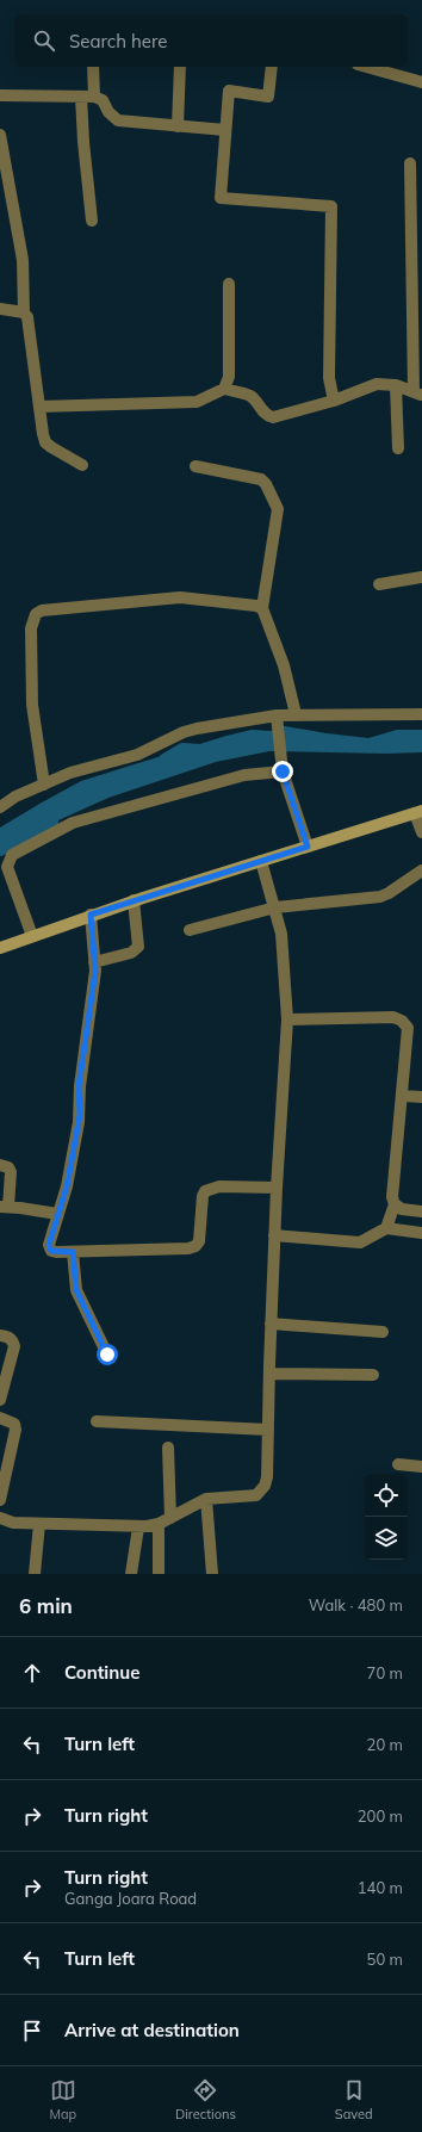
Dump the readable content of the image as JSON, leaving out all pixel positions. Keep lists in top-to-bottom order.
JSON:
{
  "page": {
    "search": "Search here",
    "heading": ["6 min", "Walk · 480 m"],
    "list": [
      ["Continue", "70 m"],
      ["Turn left", "20 m"],
      ["Turn right", "200 m"],
      ["Turn right", "Ganga Joara Road", "140 m"],
      ["Turn left", "50 m"],
      "Arrive at destination"
    ],
    "nav": ["Map", "Directions", "Saved"]
  }
}
